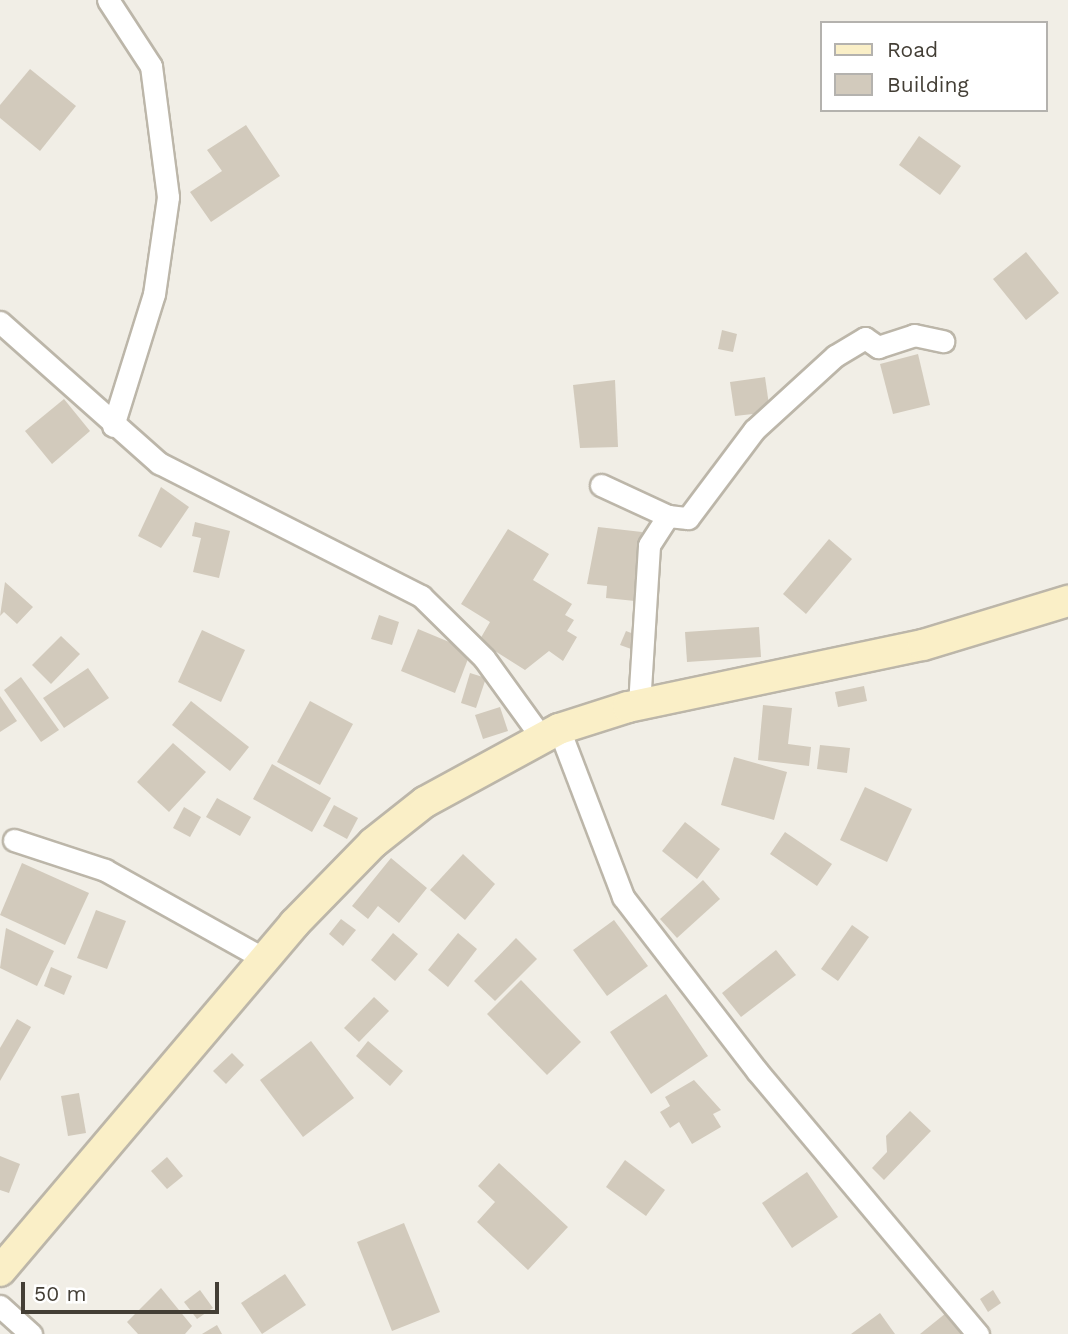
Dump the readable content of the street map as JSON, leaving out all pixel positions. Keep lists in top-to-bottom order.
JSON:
{
  "legend": ["Road", "Building"],
  "scale_bar": "50 m"
}
